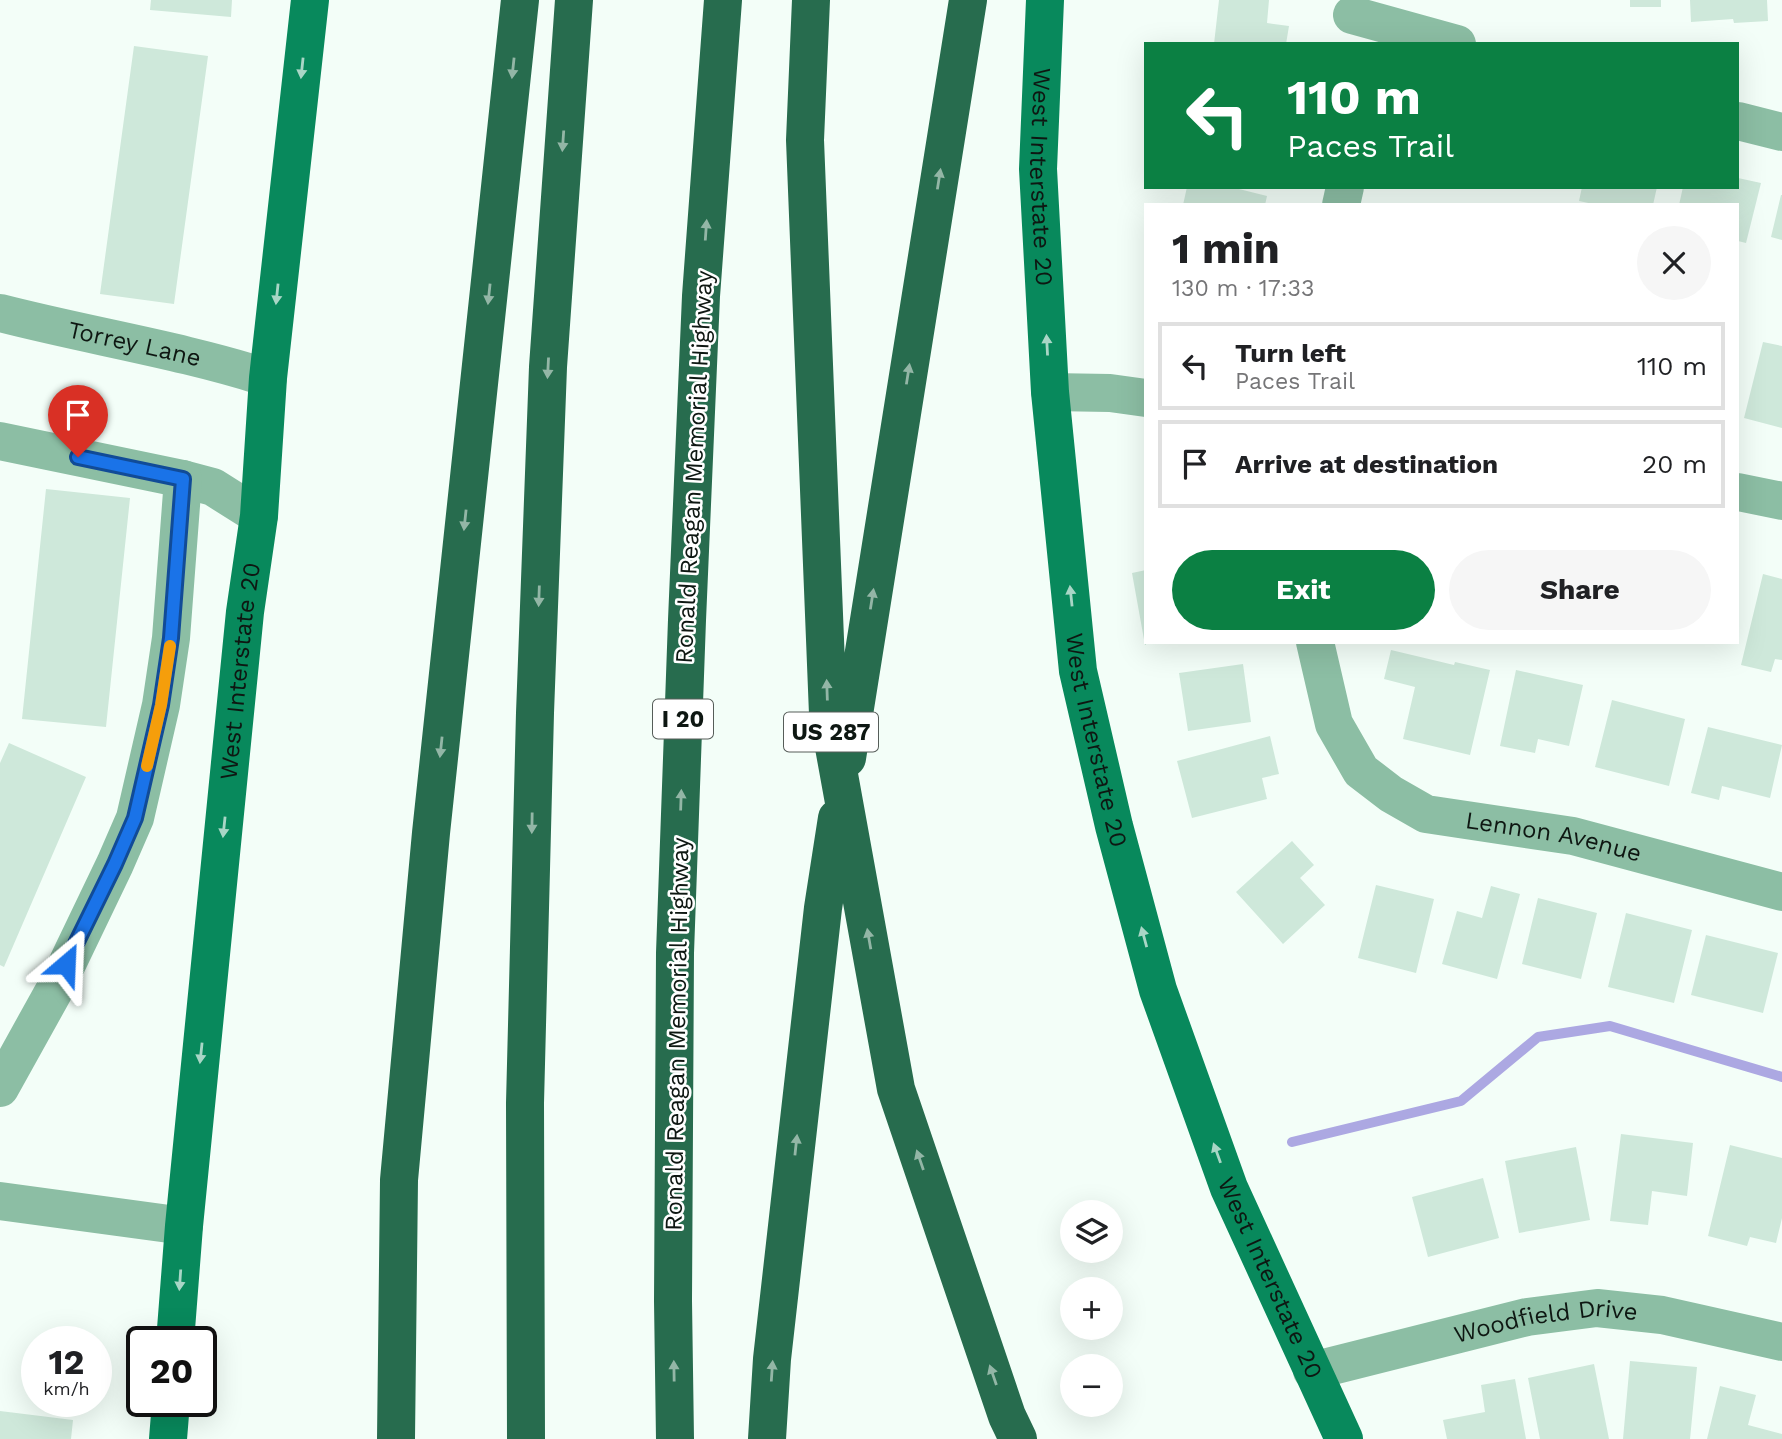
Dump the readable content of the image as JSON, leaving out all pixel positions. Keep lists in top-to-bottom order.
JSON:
{
  "streets": {
    "highway": ["Ronald Reagan Memorial Highway", "I 20", "US 287"],
    "main road": ["West Interstate 20"],
    "street": ["Torrey Lane", "Lennon Avenue", "Woodfield Drive"]
  },
  "crossings": [
    ["West Interstate 20", "Torrey Lane"],
    ["West Interstate 20", "Woodfield Drive"]
  ],
  "page": {
    "turn": ["110 m", "Paces Trail"],
    "heading": ["1 min", "130 m · 17:33"],
    "list": [
      {
        "name": "Turn left",
        "note": "Paces Trail",
        "value": "110 m"
      },
      {
        "name": "Arrive at destination",
        "value": "20 m"
      }
    ],
    "buttons": ["Exit", "Share"],
    "map_buttons": ["+", "−"],
    "speed": "12 km/h",
    "limit": "20"
  }
}
